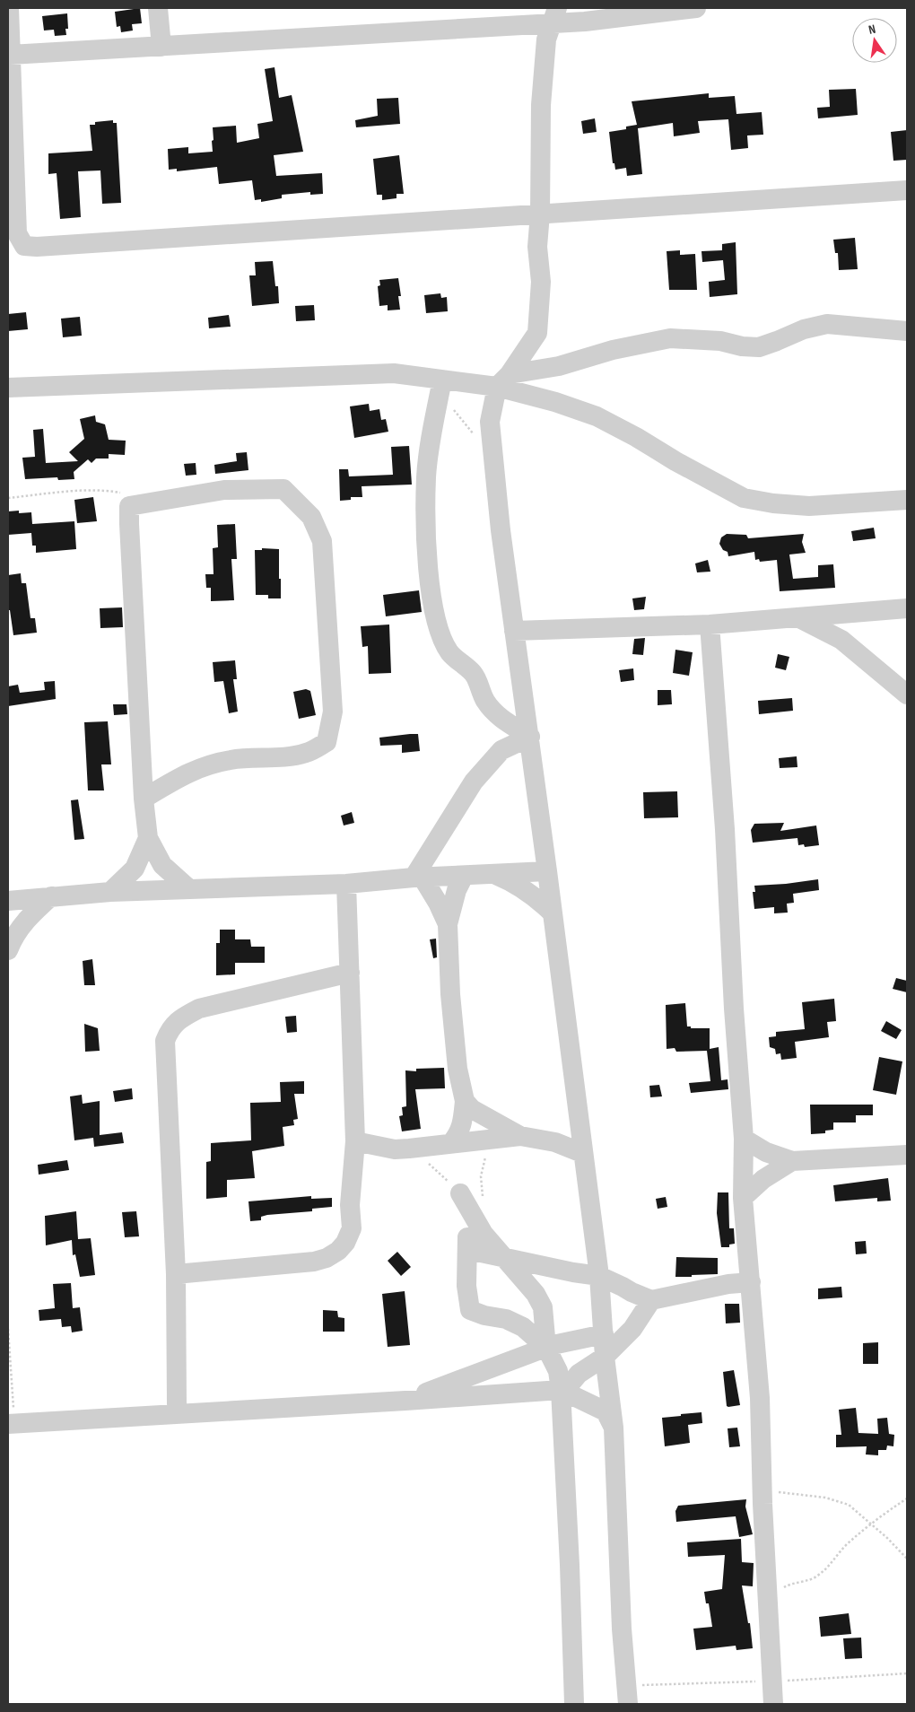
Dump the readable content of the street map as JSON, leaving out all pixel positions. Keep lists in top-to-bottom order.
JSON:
{
  "north": "top"
}
